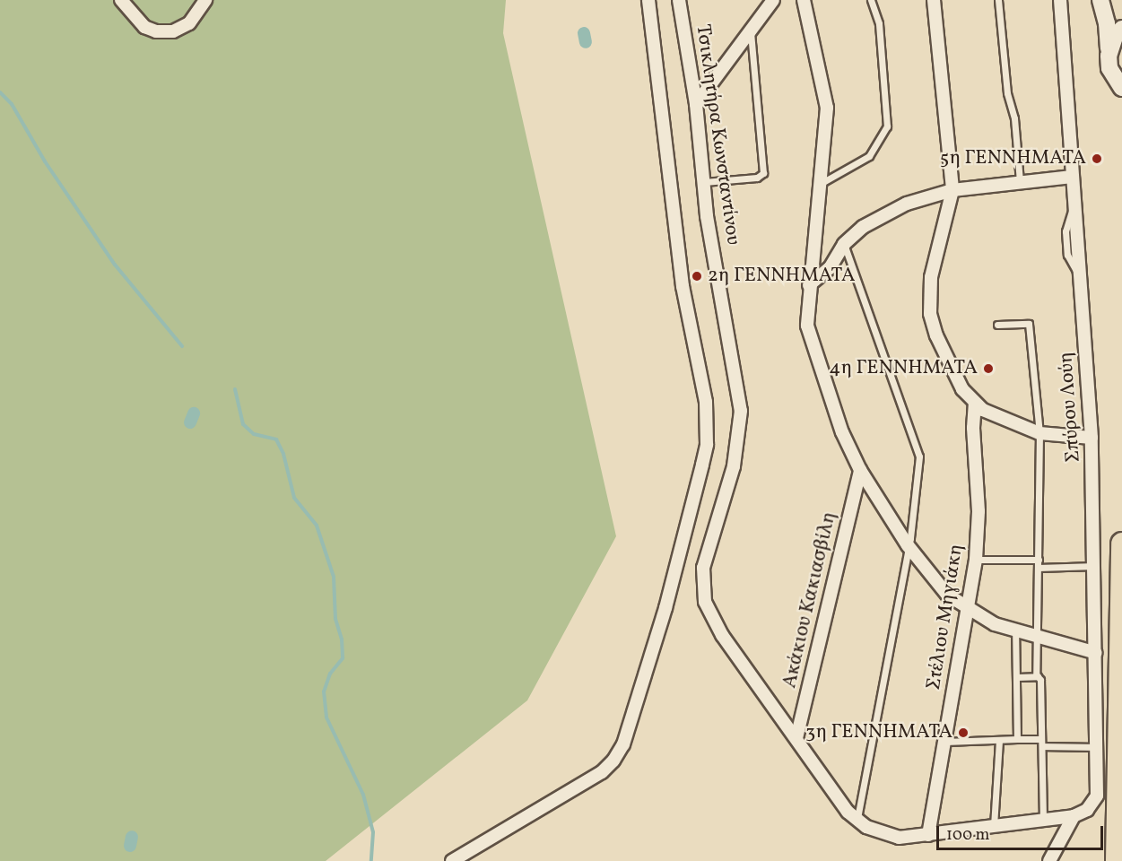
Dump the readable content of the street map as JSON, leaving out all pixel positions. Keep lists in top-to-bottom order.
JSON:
{
  "streets": {
    "street": [
      "Τσικλητήρα Κωνσταντίνου",
      "Σπύρου Λούη",
      "Ακάκιου Κακιασβίλη",
      "Στέλιου Μηγιάκη"
    ]
  },
  "crossings": [
    ["Τσικλητήρα Κωνσταντίνου", "Σπύρου Λούη"],
    ["Τσικλητήρα Κωνσταντίνου", "Ακάκιου Κακιασβίλη"],
    ["Τσικλητήρα Κωνσταντίνου", "Στέλιου Μηγιάκη"]
  ],
  "places": [
    "5η ΓΕΝΝΗΜΑΤΑ",
    "2η ΓΕΝΝΗΜΑΤΑ",
    "4η ΓΕΝΝΗΜΑΤΑ",
    "3η ΓΕΝΝΗΜΑΤΑ"
  ],
  "scale_bar": "100 m"
}
